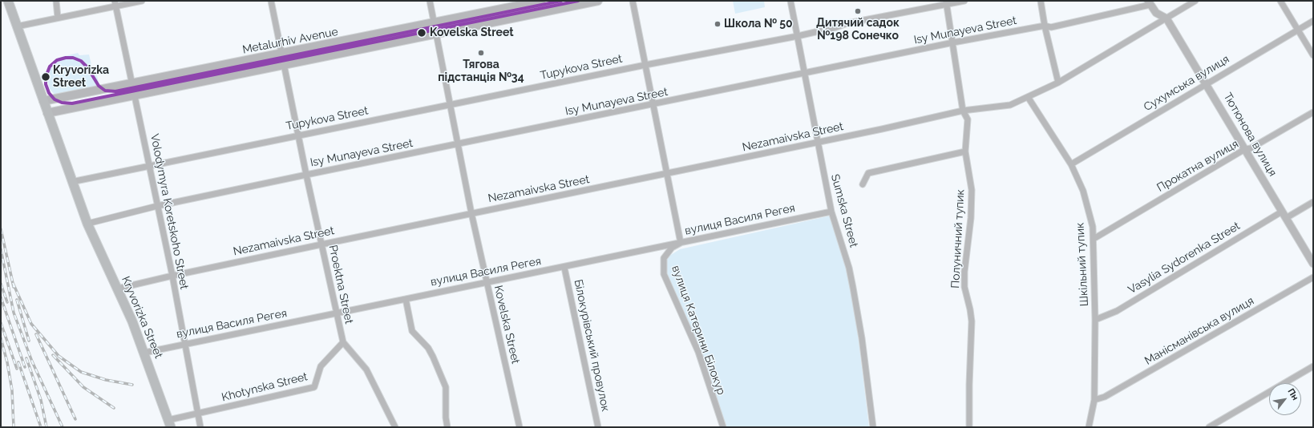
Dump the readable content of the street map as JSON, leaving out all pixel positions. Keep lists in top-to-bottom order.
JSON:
{
  "streets": {
    "main road": ["Metalurhiv Avenue", "Kryvorizka Street"],
    "street": [
      "Isy Munayeva Street",
      "Tupykova Street",
      "Сухумська вулиця",
      "Тютюнова вулиця",
      "Nezamaivska Street",
      "Прокатна вулиця",
      "Sumska Street",
      "Volodymyra Koretskoho Street",
      "вулиця Василя Регея",
      "Полуничний тупик",
      "Vasylia Sydorenka Street",
      "Шкільний тупик",
      "Proektna Street",
      "Kovelska Street",
      "вулиця Катерини Білокур",
      "Манісманівська вулиця",
      "Білокурівський провулок",
      "Khotynska Street"
    ]
  },
  "crossings": [
    ["Isy Munayeva Street", "Sumska Street"],
    ["Isy Munayeva Street", "Volodymyra Koretskoho Street"],
    ["Isy Munayeva Street", "Полуничний тупик"],
    ["Isy Munayeva Street", "Proektna Street"],
    ["Isy Munayeva Street", "Kryvorizka Street"],
    ["Isy Munayeva Street", "Kovelska Street"],
    ["Metalurhiv Avenue", "Volodymyra Koretskoho Street"],
    ["Metalurhiv Avenue", "Proektna Street"],
    ["Metalurhiv Avenue", "Kryvorizka Street"],
    ["Metalurhiv Avenue", "Kovelska Street"],
    ["Tupykova Street", "Sumska Street"],
    ["Tupykova Street", "Volodymyra Koretskoho Street"],
    ["Tupykova Street", "Полуничний тупик"],
    ["Tupykova Street", "Proektna Street"],
    ["Tupykova Street", "Kryvorizka Street"],
    ["Tupykova Street", "Kovelska Street"],
    ["Сухумська вулиця", "Тютюнова вулиця"],
    ["Сухумська вулиця", "Шкільний тупик"],
    ["Тютюнова вулиця", "Nezamaivska Street"],
    ["Тютюнова вулиця", "Прокатна вулиця"],
    ["Тютюнова вулиця", "Vasylia Sydorenka Street"],
    ["Nezamaivska Street", "Sumska Street"],
    ["Nezamaivska Street", "Volodymyra Koretskoho Street"],
    ["Nezamaivska Street", "Полуничний тупик"],
    ["Nezamaivska Street", "Шкільний тупик"],
    ["Nezamaivska Street", "Proektna Street"],
    ["Nezamaivska Street", "Kryvorizka Street"],
    ["Nezamaivska Street", "Kovelska Street"],
    ["Прокатна вулиця", "Шкільний тупик"],
    ["Sumska Street", "вулиця Василя Регея"],
    ["Volodymyra Koretskoho Street", "вулиця Василя Регея"],
    ["Volodymyra Koretskoho Street", "Khotynska Street"],
    ["вулиця Василя Регея", "Proektna Street"],
    ["вулиця Василя Регея", "Kryvorizka Street"],
    ["вулиця Василя Регея", "Kovelska Street"],
    ["вулиця Василя Регея", "вулиця Катерини Білокур"],
    ["вулиця Василя Регея", "Білокурівський провулок"],
    ["Vasylia Sydorenka Street", "Шкільний тупик"],
    ["Шкільний тупик", "Манісманівська вулиця"],
    ["Proektna Street", "Khotynska Street"],
    ["Kryvorizka Street", "Khotynska Street"]
  ],
  "places": [
    "Дитячий садок №198 Сонечко",
    "Школа № 50",
    "Kovelska Street",
    "Тягова пiдстанцiя №34",
    "Kryvorizka Street"
  ],
  "north": "top right"
}
